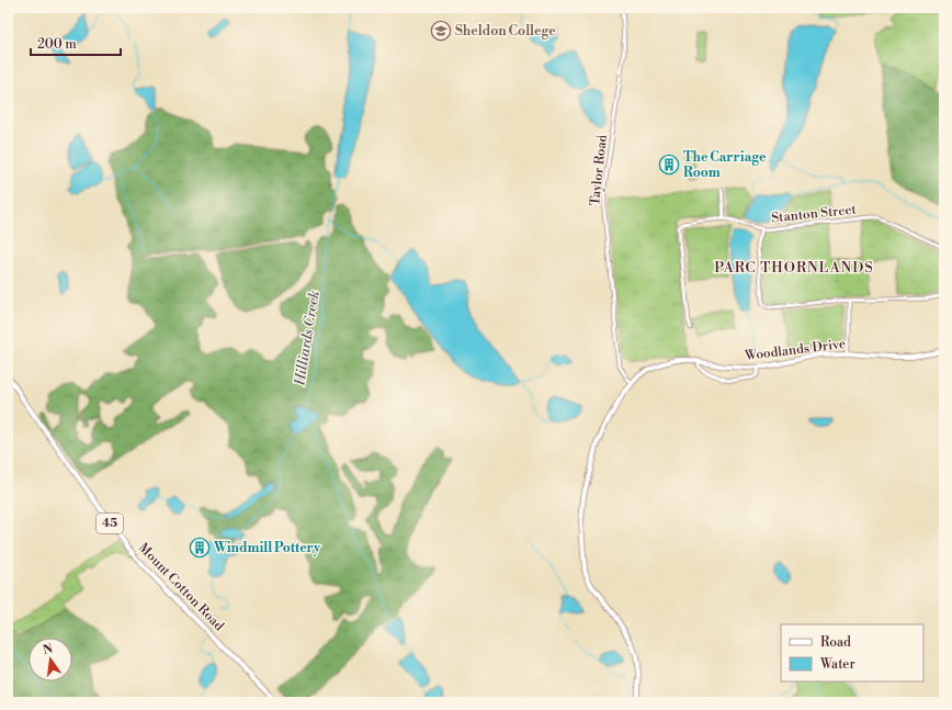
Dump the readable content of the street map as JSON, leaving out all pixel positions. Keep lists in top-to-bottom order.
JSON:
{
  "streets": {
    "main road": ["Woodlands Drive", "45", "Mount Cotton Road"],
    "street": ["Taylor Road", "Stanton Street"]
  },
  "crossings": [
    ["Taylor Road", "Woodlands Drive"]
  ],
  "districts": ["PARC THORNLANDS"],
  "water": ["Hilliards Creek"],
  "places": {
    "school or university": ["Sheldon College"],
    "building": ["The Carriage Room", "Windmill Pottery"]
  },
  "legend": ["Road", "Water"],
  "scale_bar": "200 m",
  "north": "top"
}
